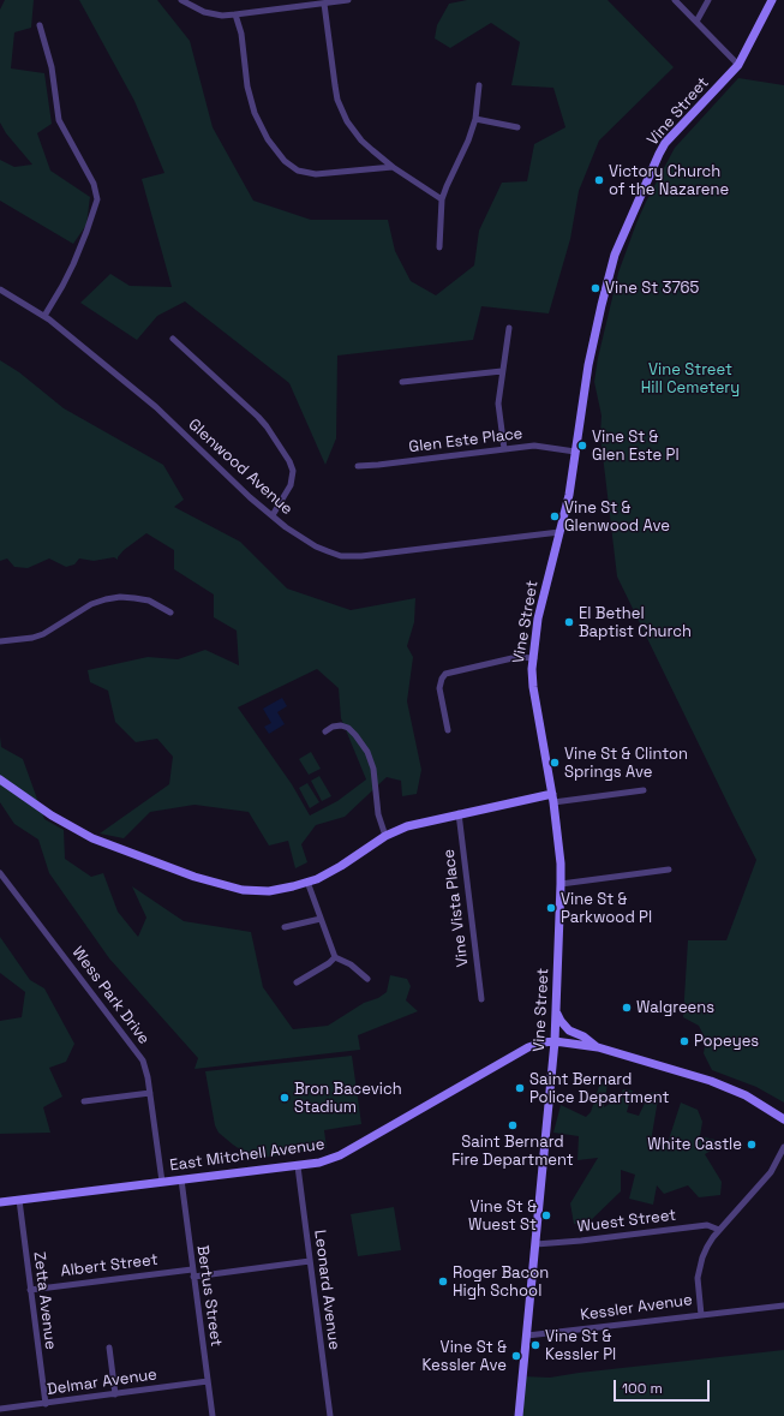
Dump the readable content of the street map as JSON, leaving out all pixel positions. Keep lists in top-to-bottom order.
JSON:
{
  "streets": {
    "main road": ["Vine Street", "East Mitchell Avenue"],
    "street": [
      "Glen Este Place",
      "Glenwood Avenue",
      "Vine Vista Place",
      "Wess Park Drive",
      "Wuest Street",
      "Albert Street",
      "Leonard Avenue",
      "Bertus Street",
      "Zetta Avenue",
      "Kessler Avenue",
      "Delmar Avenue"
    ]
  },
  "crossings": [
    ["Vine Street", "Glen Este Place"],
    ["Vine Street", "Glenwood Avenue"],
    ["Vine Street", "East Mitchell Avenue"],
    ["Vine Street", "Wuest Street"],
    ["Vine Street", "Kessler Avenue"],
    ["Wess Park Drive", "East Mitchell Avenue"],
    ["East Mitchell Avenue", "Leonard Avenue"],
    ["East Mitchell Avenue", "Bertus Street"],
    ["East Mitchell Avenue", "Zetta Avenue"],
    ["Wuest Street", "Kessler Avenue"],
    ["Albert Street", "Bertus Street"],
    ["Albert Street", "Zetta Avenue"],
    ["Bertus Street", "Delmar Avenue"],
    ["Zetta Avenue", "Delmar Avenue"]
  ],
  "parks": ["Vine Street Hill Cemetery"],
  "places": [
    "Victory Church of the Nazarene",
    "Vine St 3765",
    "Vine St & Glen Este Pl",
    "Vine St & Glenwood Ave",
    "El Bethel Baptist Church",
    "Vine St & Clinton Springs Ave",
    "Vine St & Parkwood Pl",
    "Walgreens",
    "Popeyes",
    "Saint Bernard Police Department",
    "Bron Bacevich Stadium",
    "Saint Bernard Fire Department",
    "White Castle",
    "Vine St & Wuest St",
    "Roger Bacon High School",
    "Vine St & Kessler Pl",
    "Vine St & Kessler Ave"
  ],
  "scale_bar": "100 m"
}
